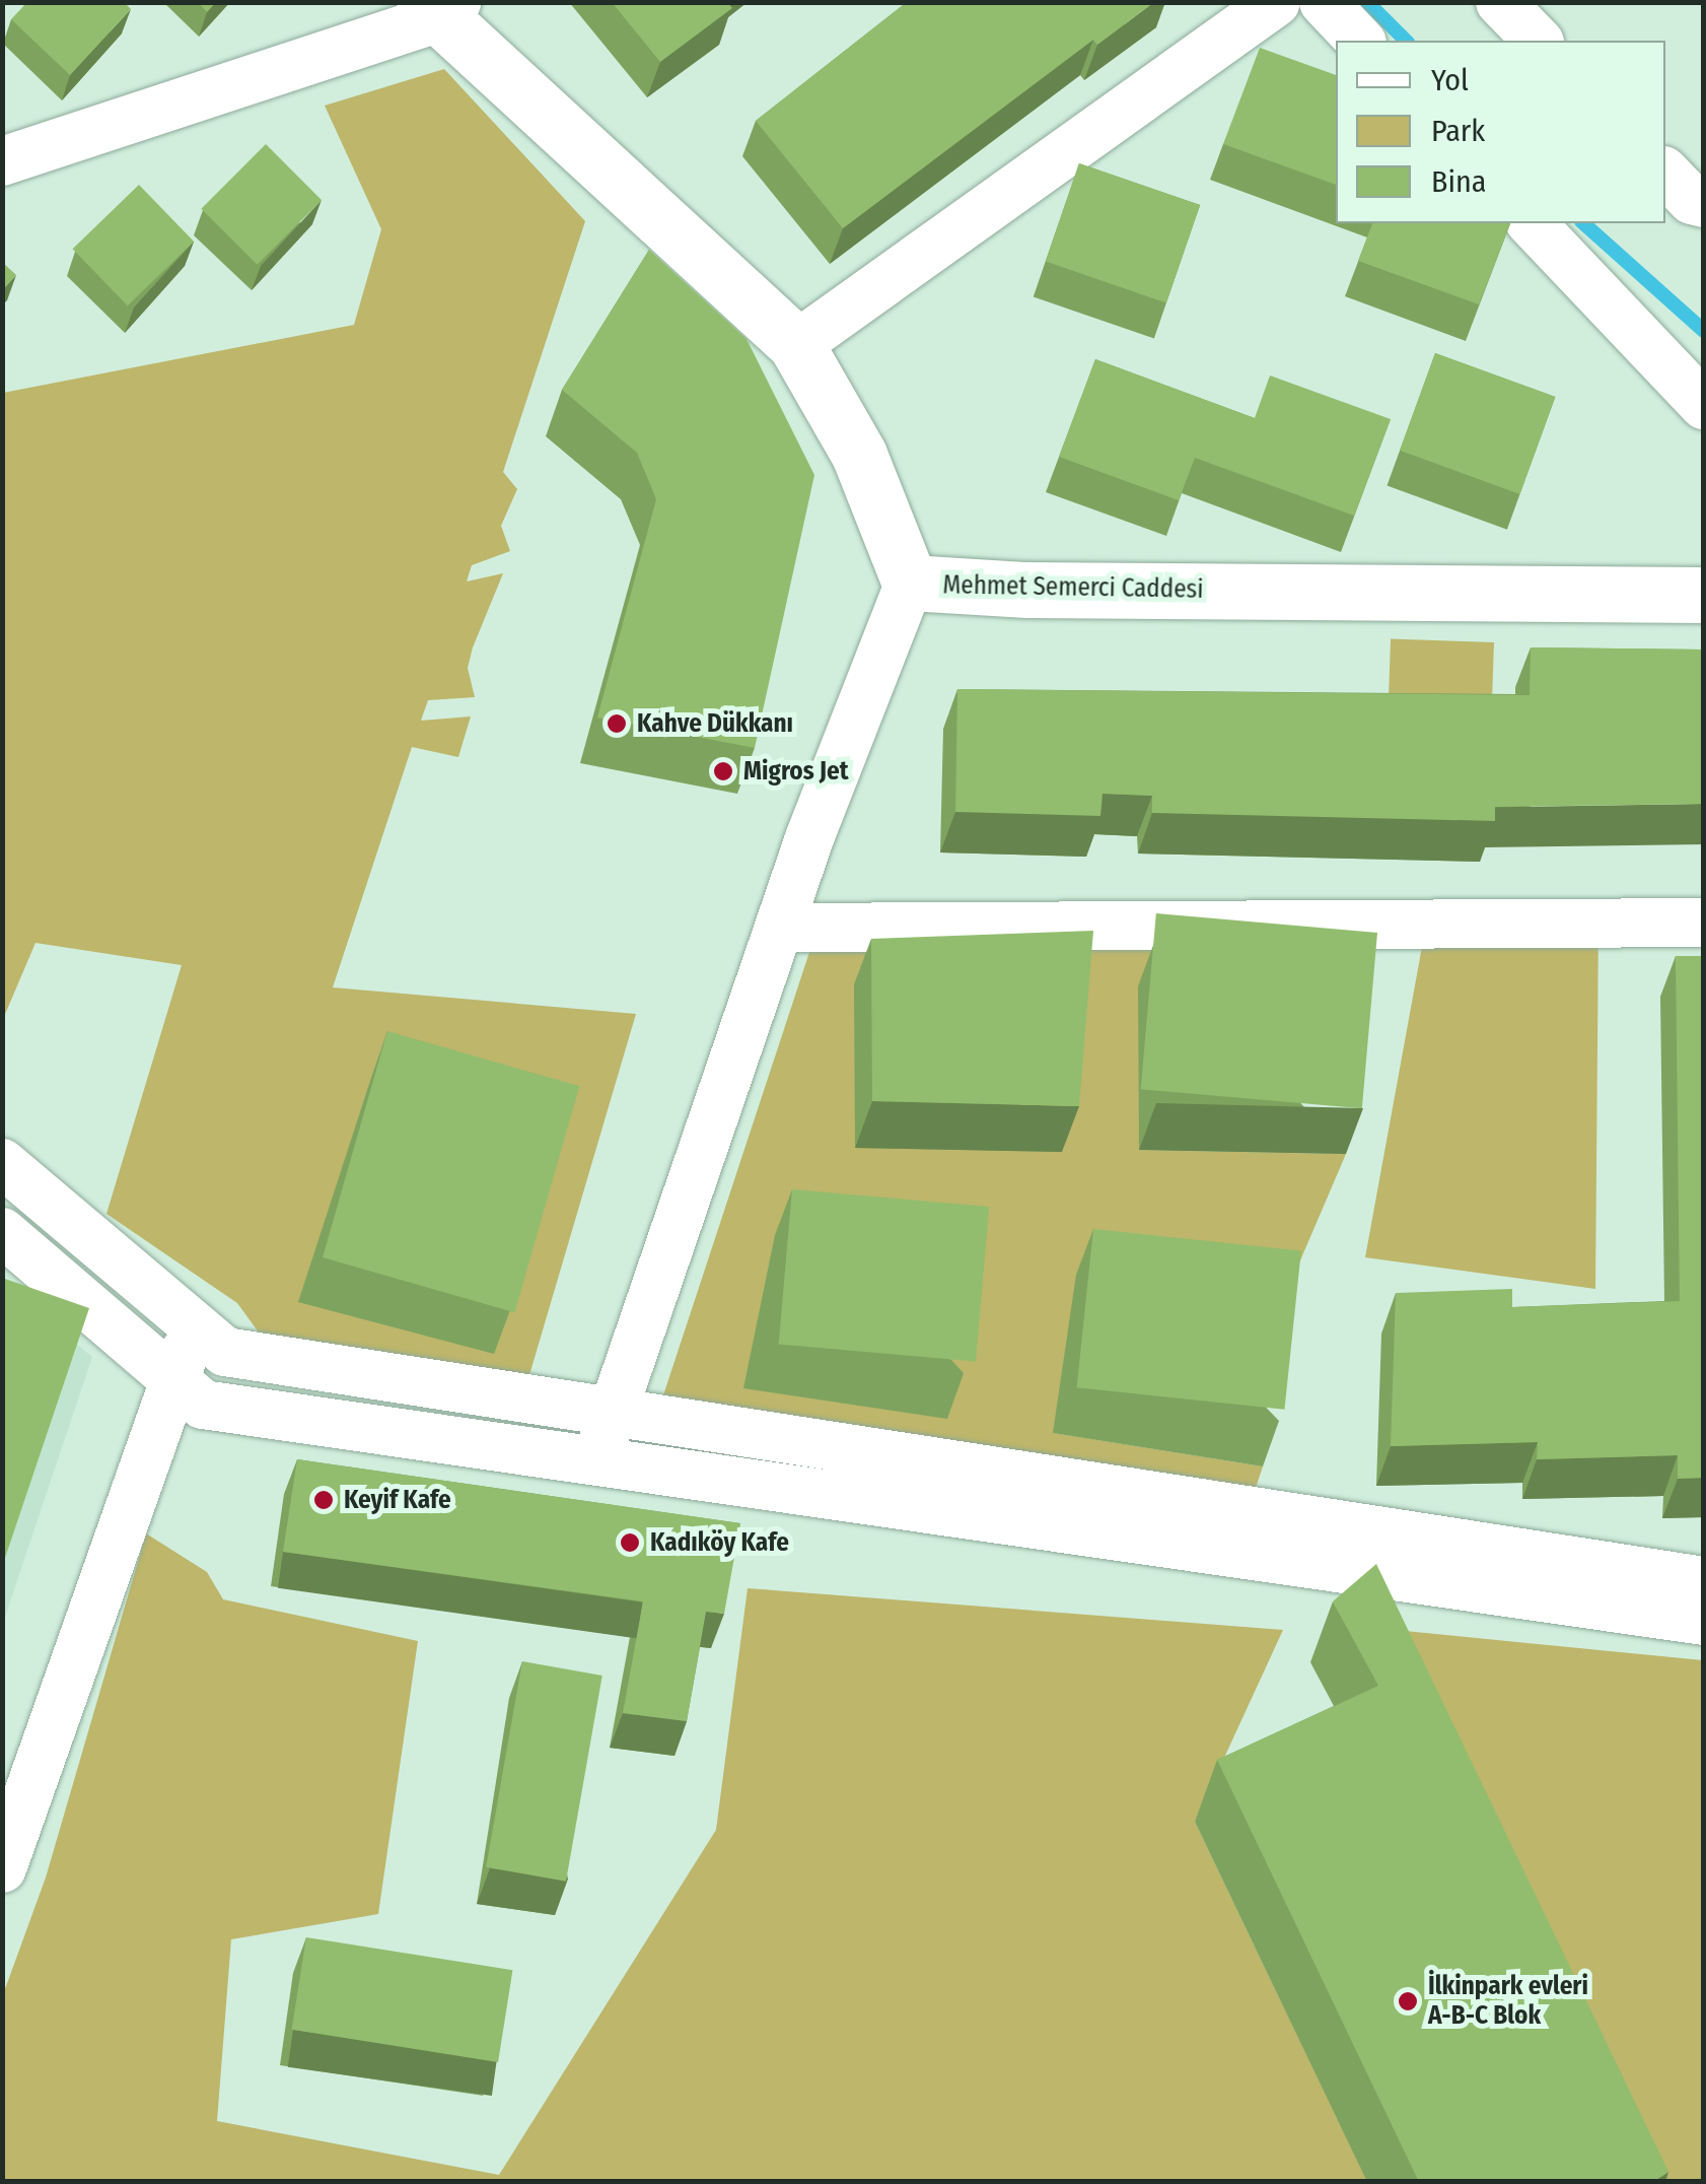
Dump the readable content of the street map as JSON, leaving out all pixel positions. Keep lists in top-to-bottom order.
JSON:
{
  "streets": {
    "street": ["Mehmet Semerci Caddesi"]
  },
  "places": [
    "Kahve Dükkanı",
    "Migros Jet",
    "Keyif Kafe",
    "Kadıköy Kafe",
    "İlkinpark evleri A-B-C Blok"
  ],
  "legend": ["Yol", "Park", "Bina"]
}
